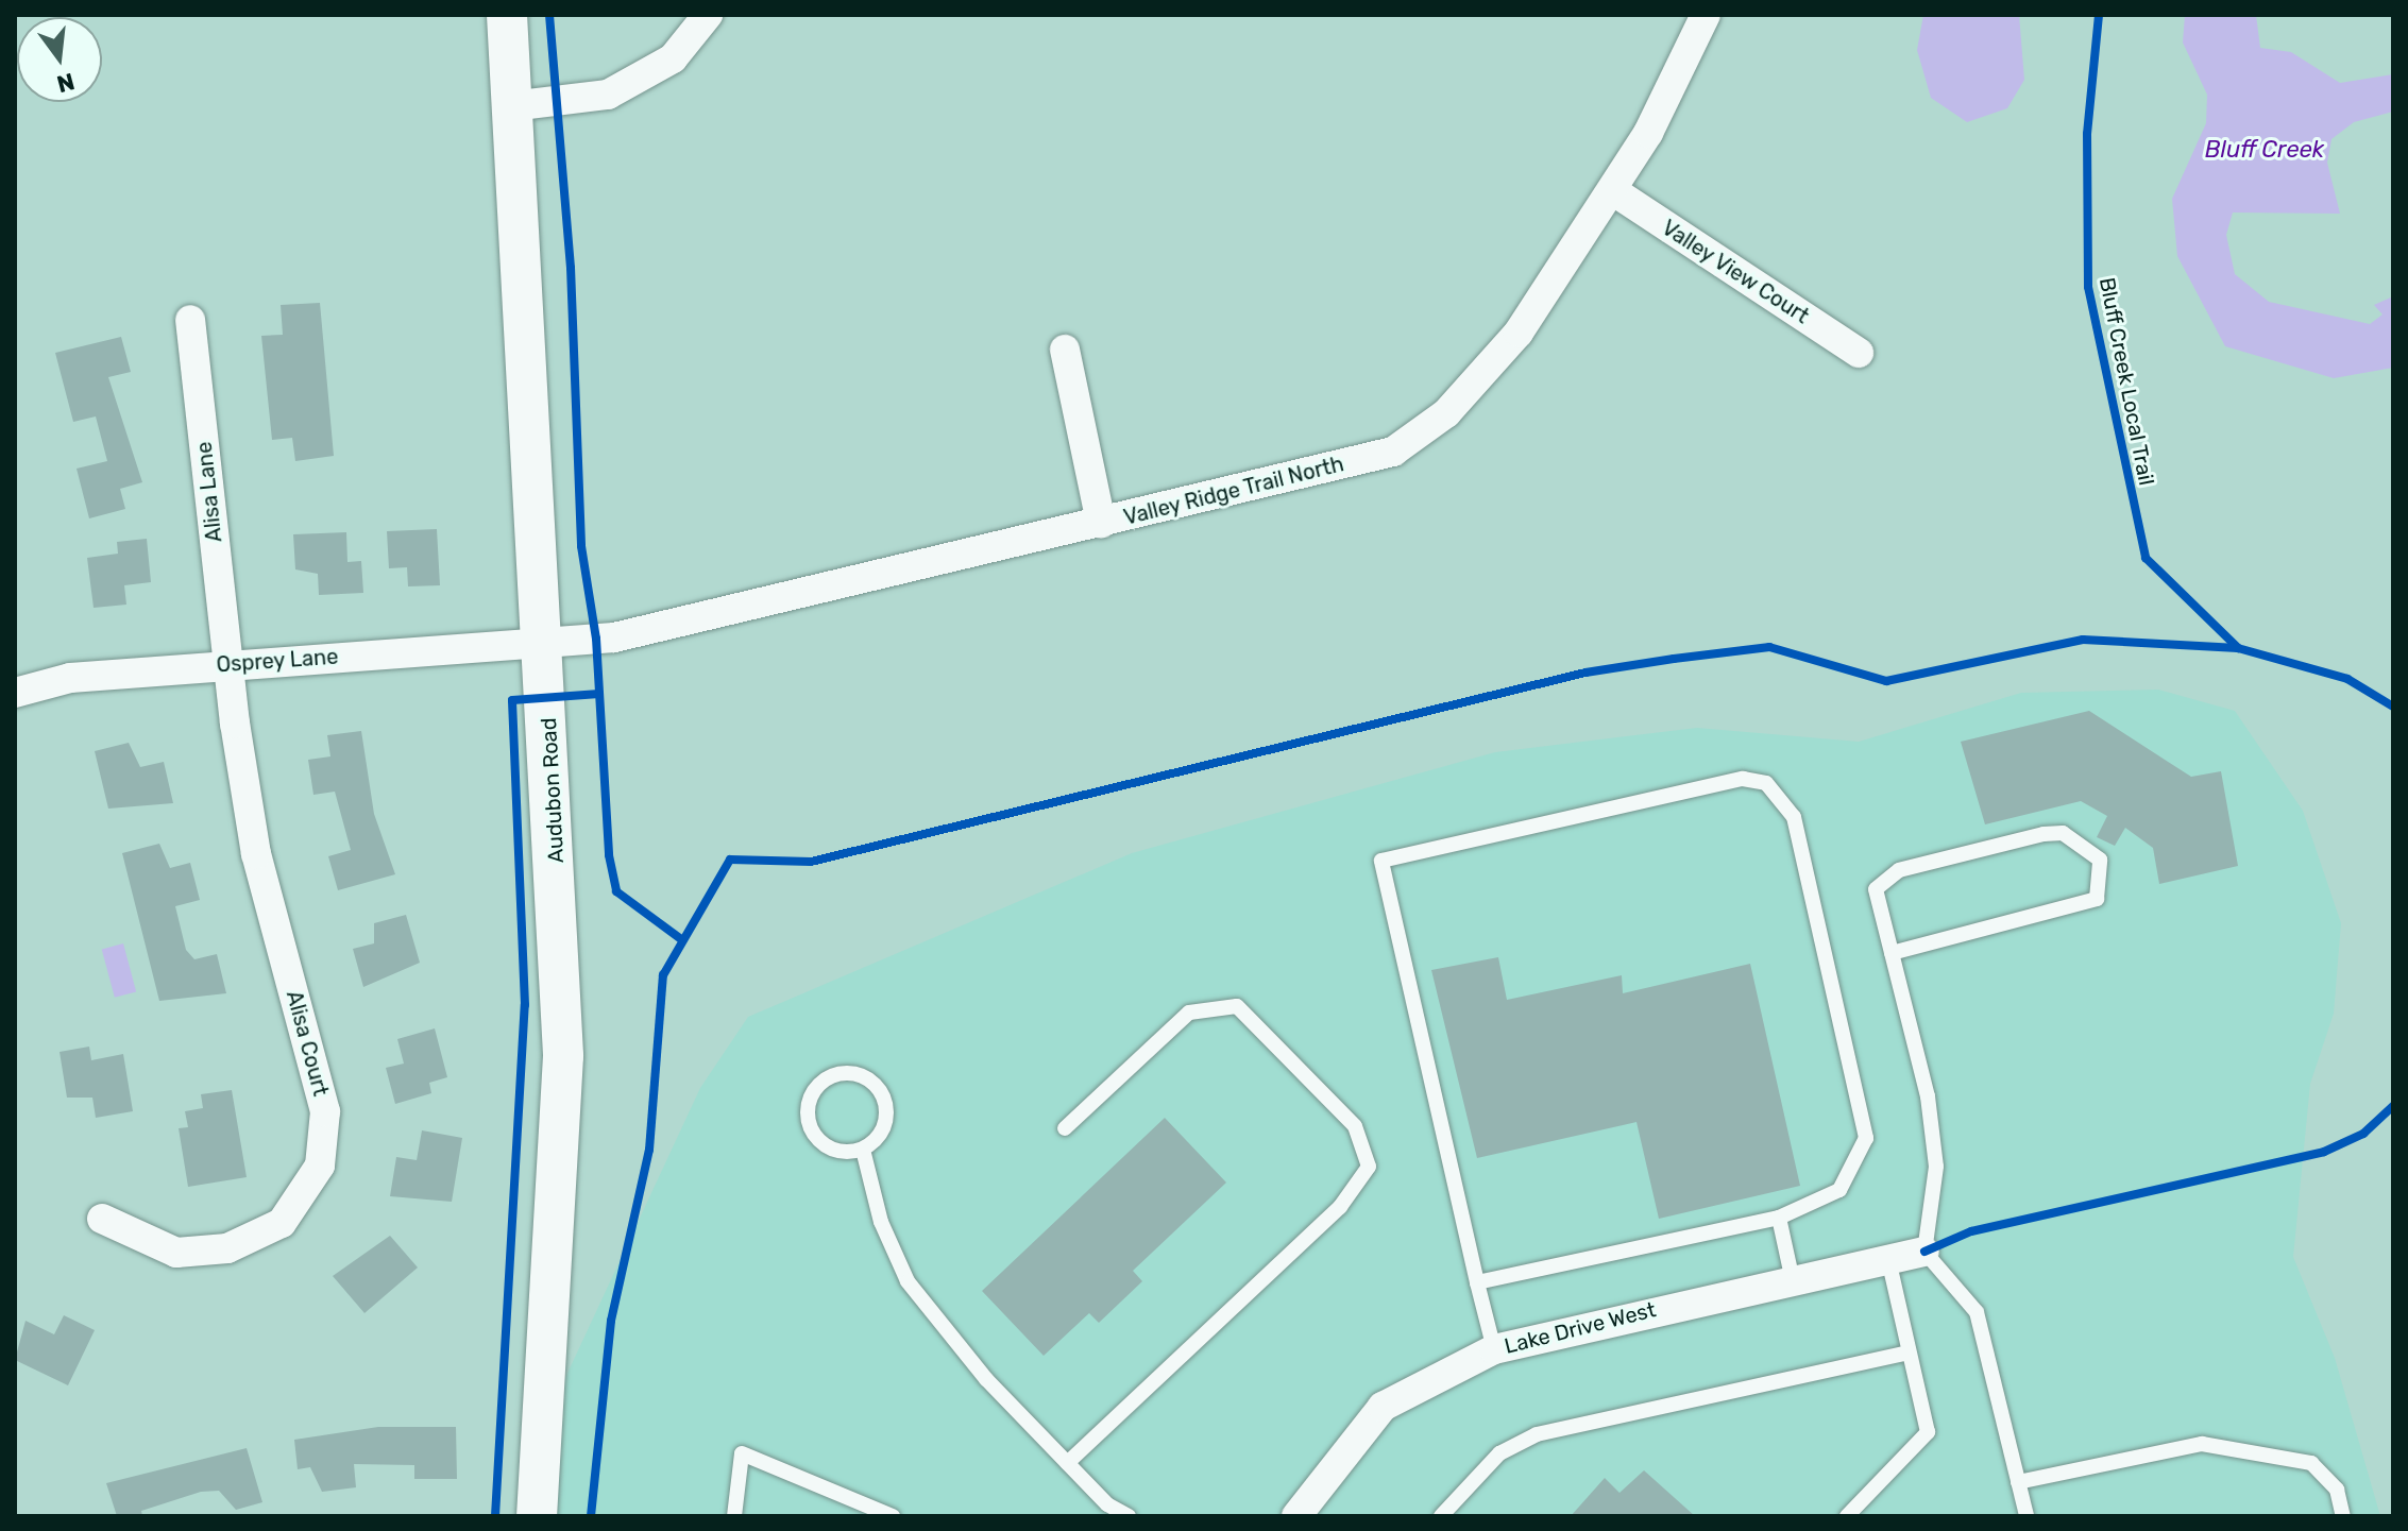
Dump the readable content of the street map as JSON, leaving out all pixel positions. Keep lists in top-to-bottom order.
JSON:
{
  "streets": {
    "street": [
      "Valley View Court",
      "Valley Ridge Trail North",
      "Alisa Lane",
      "Osprey Lane",
      "Audubon Road",
      "Alisa Court",
      "Lake Drive West"
    ],
    "cycle path": ["Bluff Creek Local Trail"]
  },
  "crossings": [
    ["Valley View Court", "Valley Ridge Trail North"],
    ["Valley Ridge Trail North", "Osprey Lane"],
    ["Valley Ridge Trail North", "Audubon Road"],
    ["Alisa Lane", "Osprey Lane"],
    ["Alisa Lane", "Alisa Court"],
    ["Osprey Lane", "Audubon Road"],
    ["Osprey Lane", "Alisa Court"]
  ],
  "water": ["Bluff Creek"],
  "north": "bottom"
}
